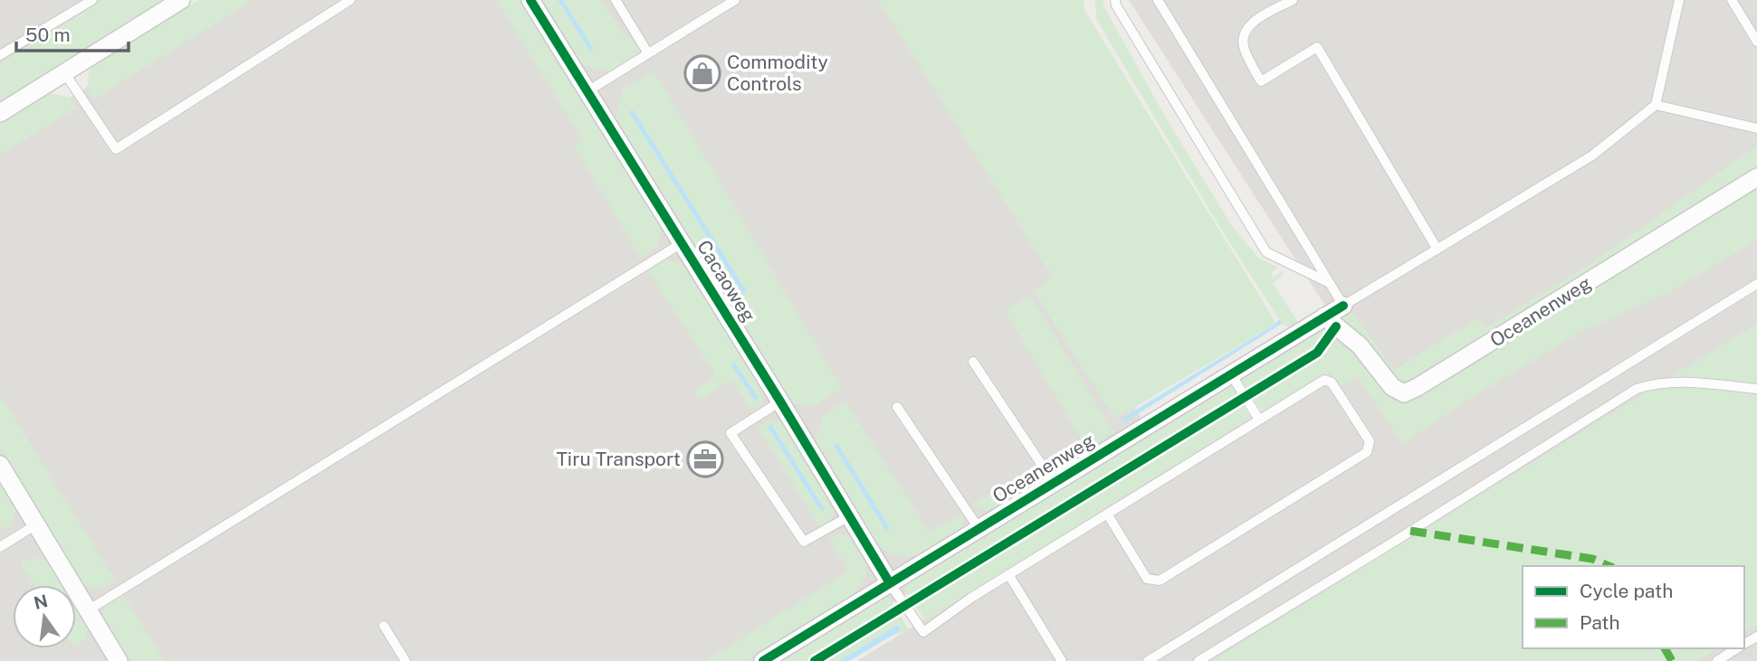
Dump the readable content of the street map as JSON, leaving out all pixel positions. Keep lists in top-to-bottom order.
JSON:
{
  "streets": {
    "street": ["Cacaoweg", "Oceanenweg"]
  },
  "crossings": [
    ["Cacaoweg", "Oceanenweg"]
  ],
  "places": {
    "shop": ["Commodity Controls"],
    "office": ["Tiru Transport"]
  },
  "legend": ["Cycle path", "Path"],
  "scale_bar": "50 m",
  "north": "top"
}
